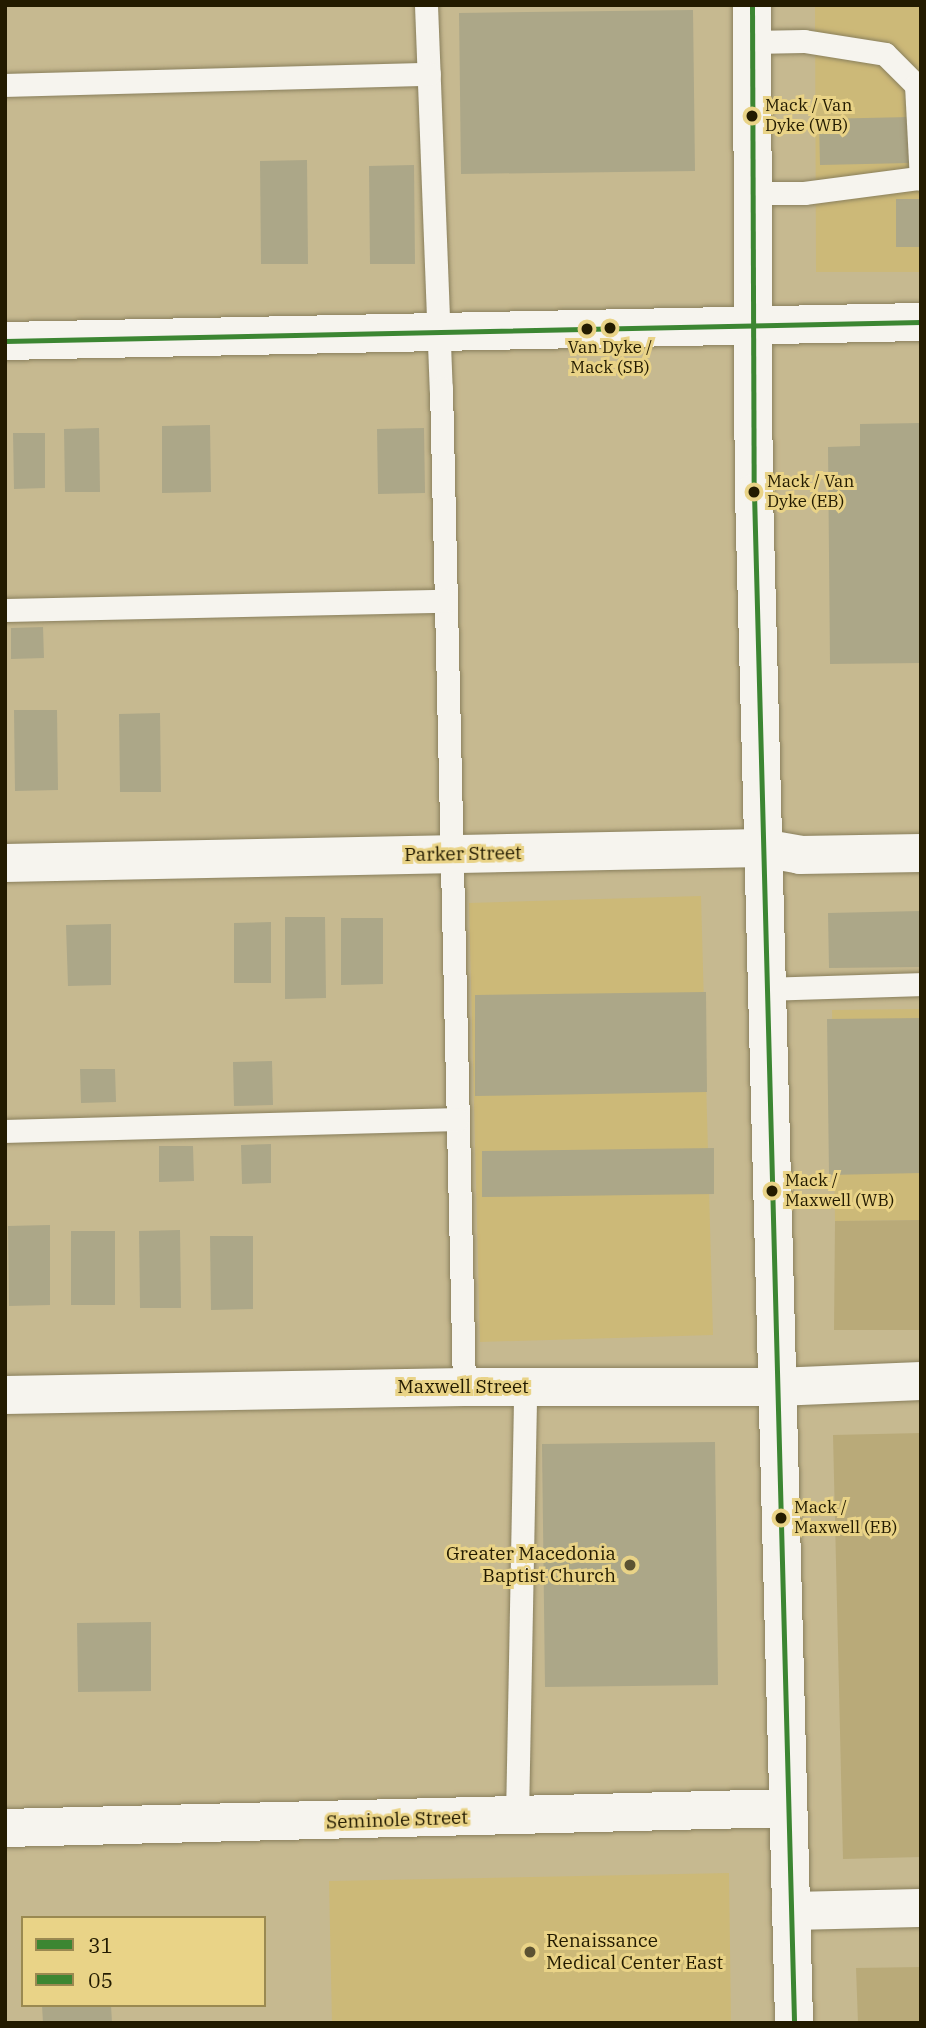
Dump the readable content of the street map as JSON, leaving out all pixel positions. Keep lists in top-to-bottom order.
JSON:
{
  "streets": {
    "main road": ["Parker Street", "Maxwell Street", "Seminole Street"]
  },
  "places": [
    "Mack / Van Dyke (WB)",
    "Van Dyke / Mack (SB)",
    "Mack / Van Dyke (EB)",
    "Mack / Maxwell (WB)",
    "Mack / Maxwell (EB)",
    "Greater Macedonia Baptist Church",
    "Renaissance Medical Center East"
  ],
  "lines": ["transit line 31", "transit line 05"],
  "legend": ["31", "05"]
}
